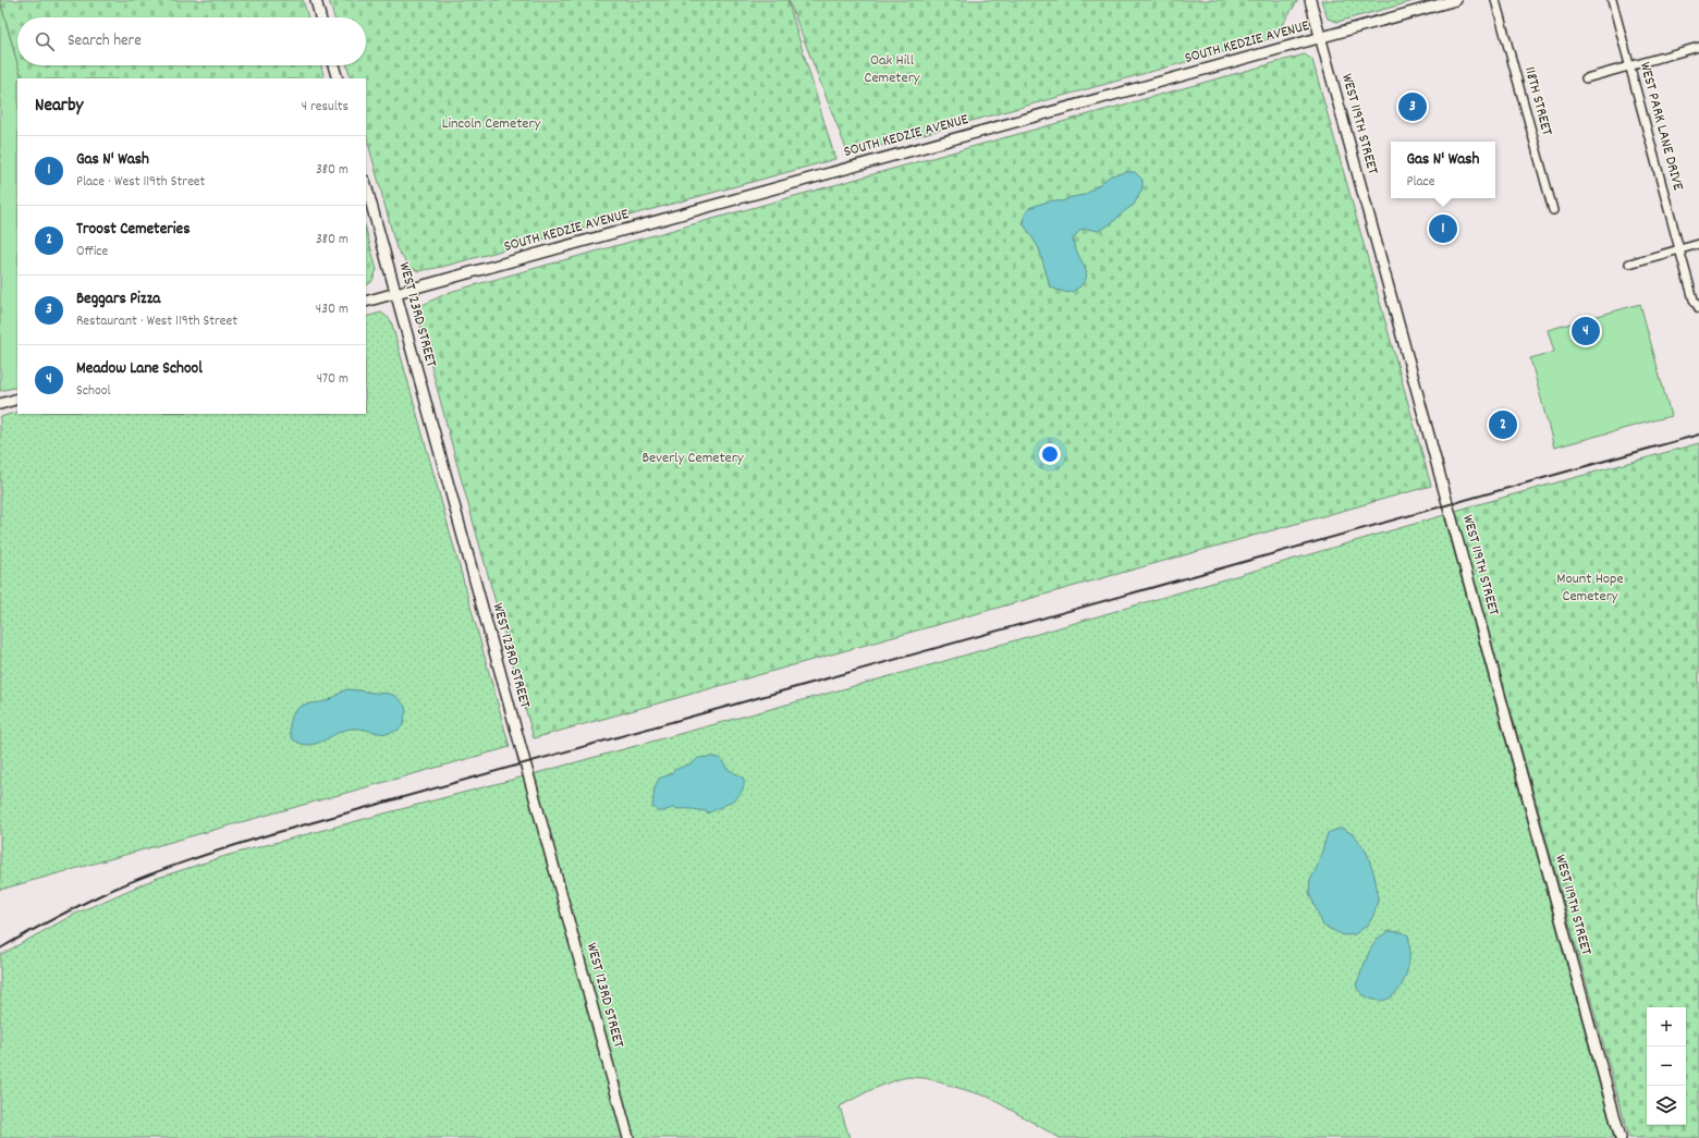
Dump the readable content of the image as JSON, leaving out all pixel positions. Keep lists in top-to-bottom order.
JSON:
{
  "streets": {
    "street": [
      "SOUTH KEDZIE AVENUE",
      "118TH STREET",
      "WEST 119TH STREET",
      "WEST PARK LANE DRIVE",
      "WEST 123RD STREET"
    ]
  },
  "crossings": [
    ["SOUTH KEDZIE AVENUE", "WEST 119TH STREET"],
    ["SOUTH KEDZIE AVENUE", "WEST 123RD STREET"]
  ],
  "parks": [
    "Oak Hill Cemetery",
    "Lincoln Cemetery",
    "Beverly Cemetery",
    "Mount Hope Cemetery"
  ],
  "page": {
    "search": "Search here",
    "heading": ["Nearby", "4 results"],
    "pins": [
      "3",
      "1",
      "4",
      "2"
    ],
    "list": [
      {
        "mark": "1",
        "name": "Gas N' Wash",
        "note": "Place · West 119th Street",
        "value": "380 m"
      },
      {
        "mark": "2",
        "name": "Troost Cemeteries",
        "note": "Office",
        "value": "380 m"
      },
      {
        "mark": "3",
        "name": "Beggars Pizza",
        "note": "Restaurant · West 119th Street",
        "value": "430 m"
      },
      {
        "mark": "4",
        "name": "Meadow Lane School",
        "note": "School",
        "value": "470 m"
      }
    ],
    "popup": ["Gas N' Wash", "Place"],
    "map_buttons": ["+", "−"]
  }
}
